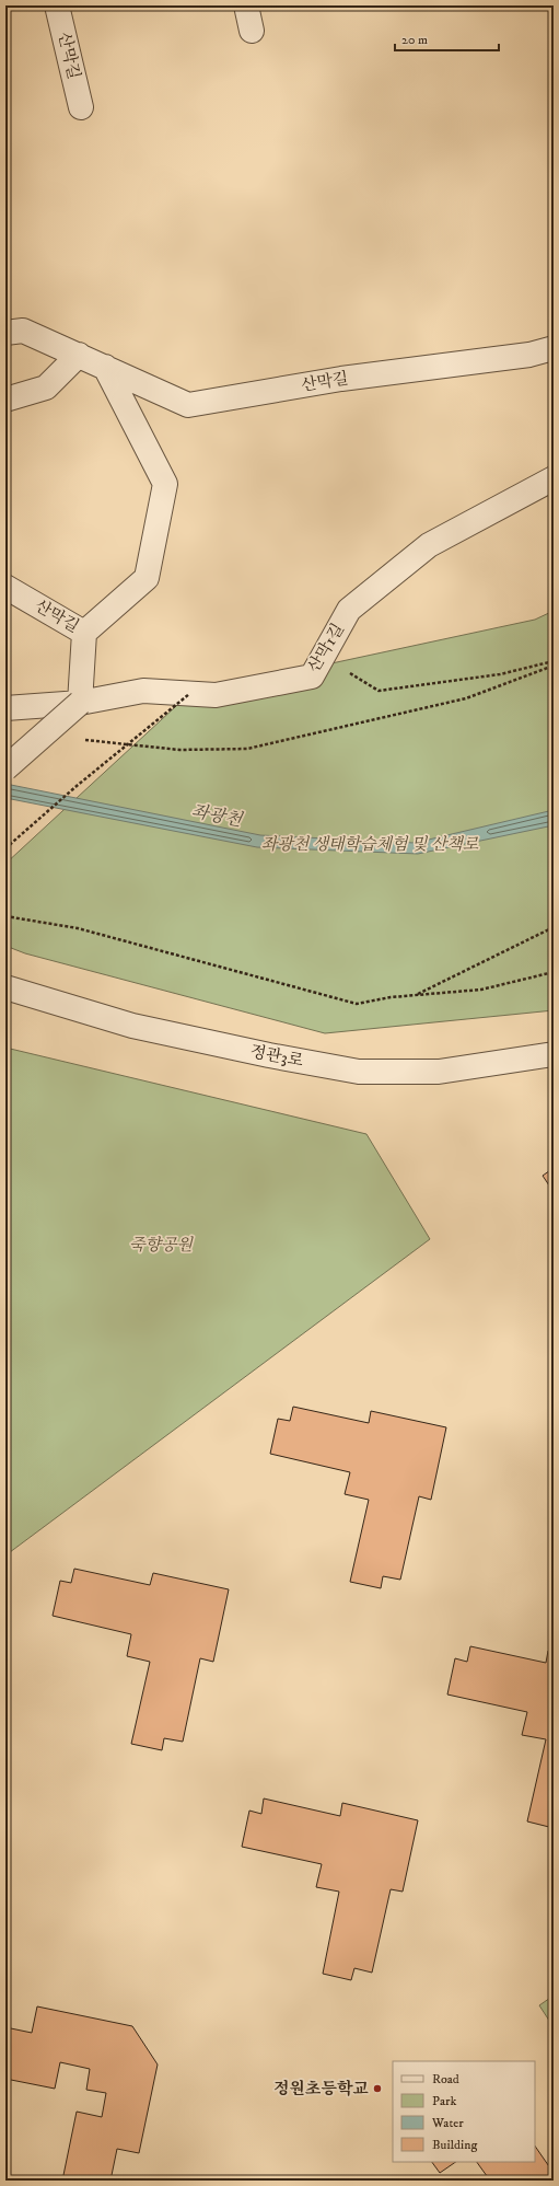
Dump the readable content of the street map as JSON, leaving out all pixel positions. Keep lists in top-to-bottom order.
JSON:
{
  "streets": {
    "street": ["산막길", "산막1길", "정관3로"]
  },
  "crossings": [
    ["산막길", "산막1길"]
  ],
  "water": ["좌광천"],
  "parks": ["좌광천 생태학습체험 및 산책로", "죽향공원"],
  "places": ["정원초등학교"],
  "legend": [
    "Road",
    "Park",
    "Water",
    "Building"
  ],
  "scale_bar": "20 m"
}
